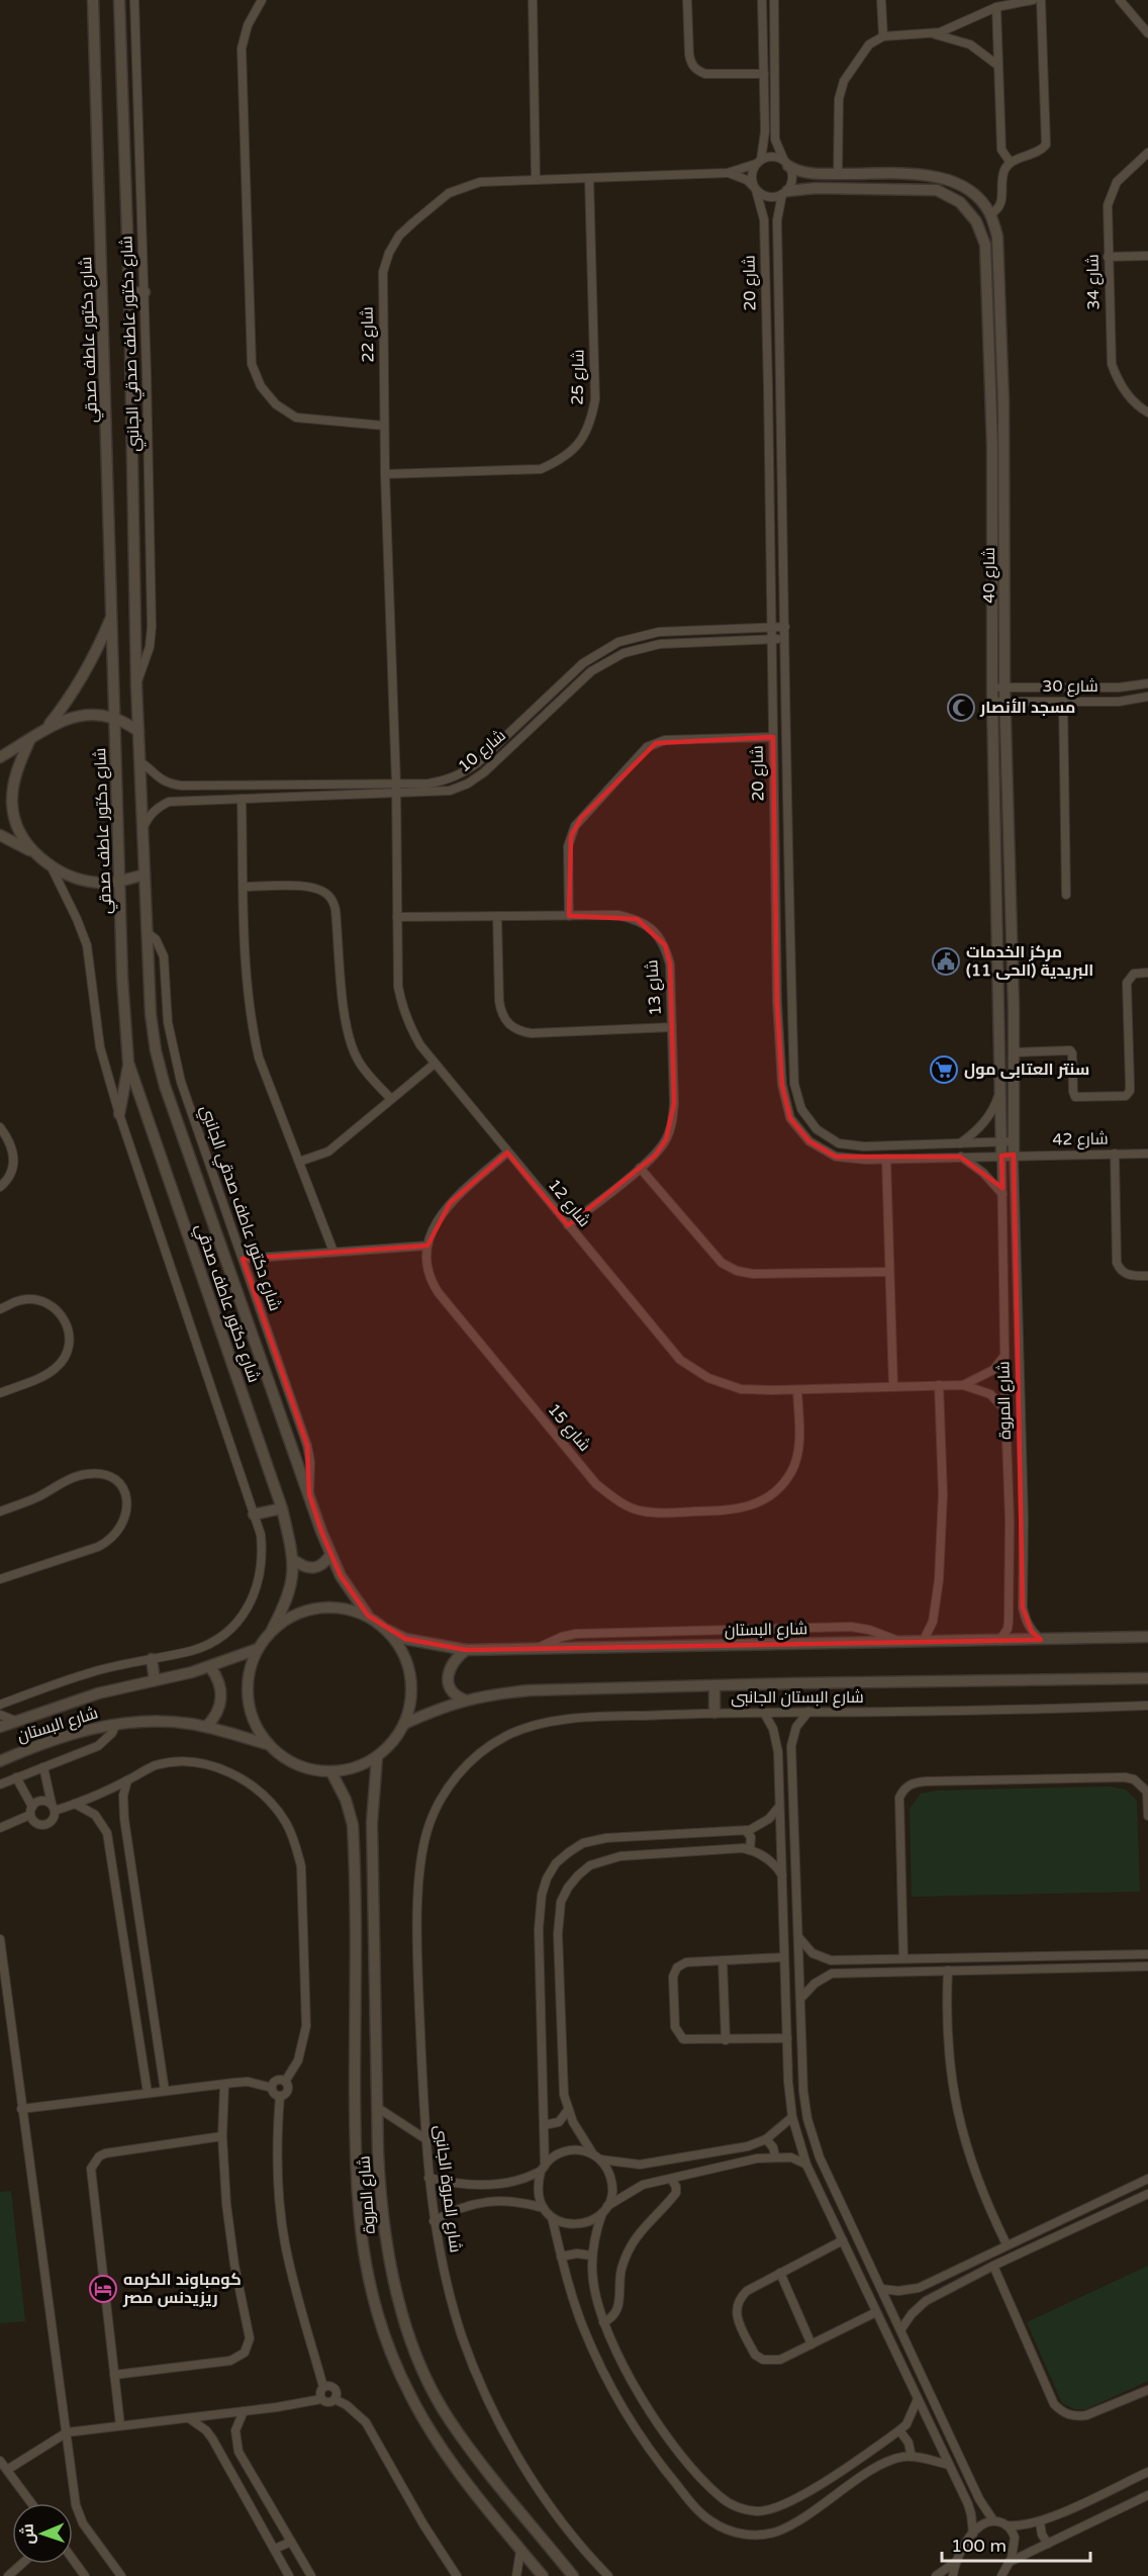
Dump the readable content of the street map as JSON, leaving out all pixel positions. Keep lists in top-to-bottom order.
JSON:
{
  "streets": {
    "street": [
      "شارع 34",
      "شارع 20",
      "شارع 22",
      "شارع دكتور عاطف صدقي",
      "شارع دكتور عاطف صدقي الجانبي",
      "شارع 25",
      "شارع 40",
      "شارع 30",
      "شارع 10",
      "شارع 13",
      "شارع 42",
      "شارع 12",
      "شارع المروة",
      "شارع 15",
      "شارع البستان",
      "شارع البستان الجانبى",
      "شارع المروة الجانبى"
    ]
  },
  "crossings": [
    ["شارع 20", "شارع 22"],
    ["شارع 20", "شارع 40"],
    ["شارع 20", "شارع 10"],
    ["شارع 20", "شارع 42"],
    ["شارع 20", "شارع المروة"],
    ["شارع 22", "شارع 25"],
    ["شارع 22", "شارع 40"],
    ["شارع 22", "شارع 10"],
    ["شارع 22", "شارع 12"],
    ["شارع دكتور عاطف صدقي", "شارع دكتور عاطف صدقي الجانبي"],
    ["شارع دكتور عاطف صدقي", "شارع 10"],
    ["شارع دكتور عاطف صدقي", "شارع المروة"],
    ["شارع دكتور عاطف صدقي", "شارع البستان"],
    ["شارع 40", "شارع 30"],
    ["شارع 40", "شارع 42"],
    ["شارع 40", "شارع المروة"],
    ["شارع 10", "شارع 12"],
    ["شارع 13", "شارع 12"],
    ["شارع 42", "شارع المروة"],
    ["شارع 12", "شارع المروة"],
    ["شارع 12", "شارع 15"],
    ["شارع المروة", "شارع البستان"],
    ["شارع البستان الجانبى", "شارع المروة الجانبى"]
  ],
  "places": {
    "mosque": ["مسجد الأنصار"],
    "public building": ["مركز الخدمات البريدية (الحى 11)"],
    "supermarket": ["سنتر العتابى مول"],
    "hotel": ["كومباوند الكرمه ريزيدنس مصر"]
  },
  "scale_bar": "100 m",
  "north": "left"
}
